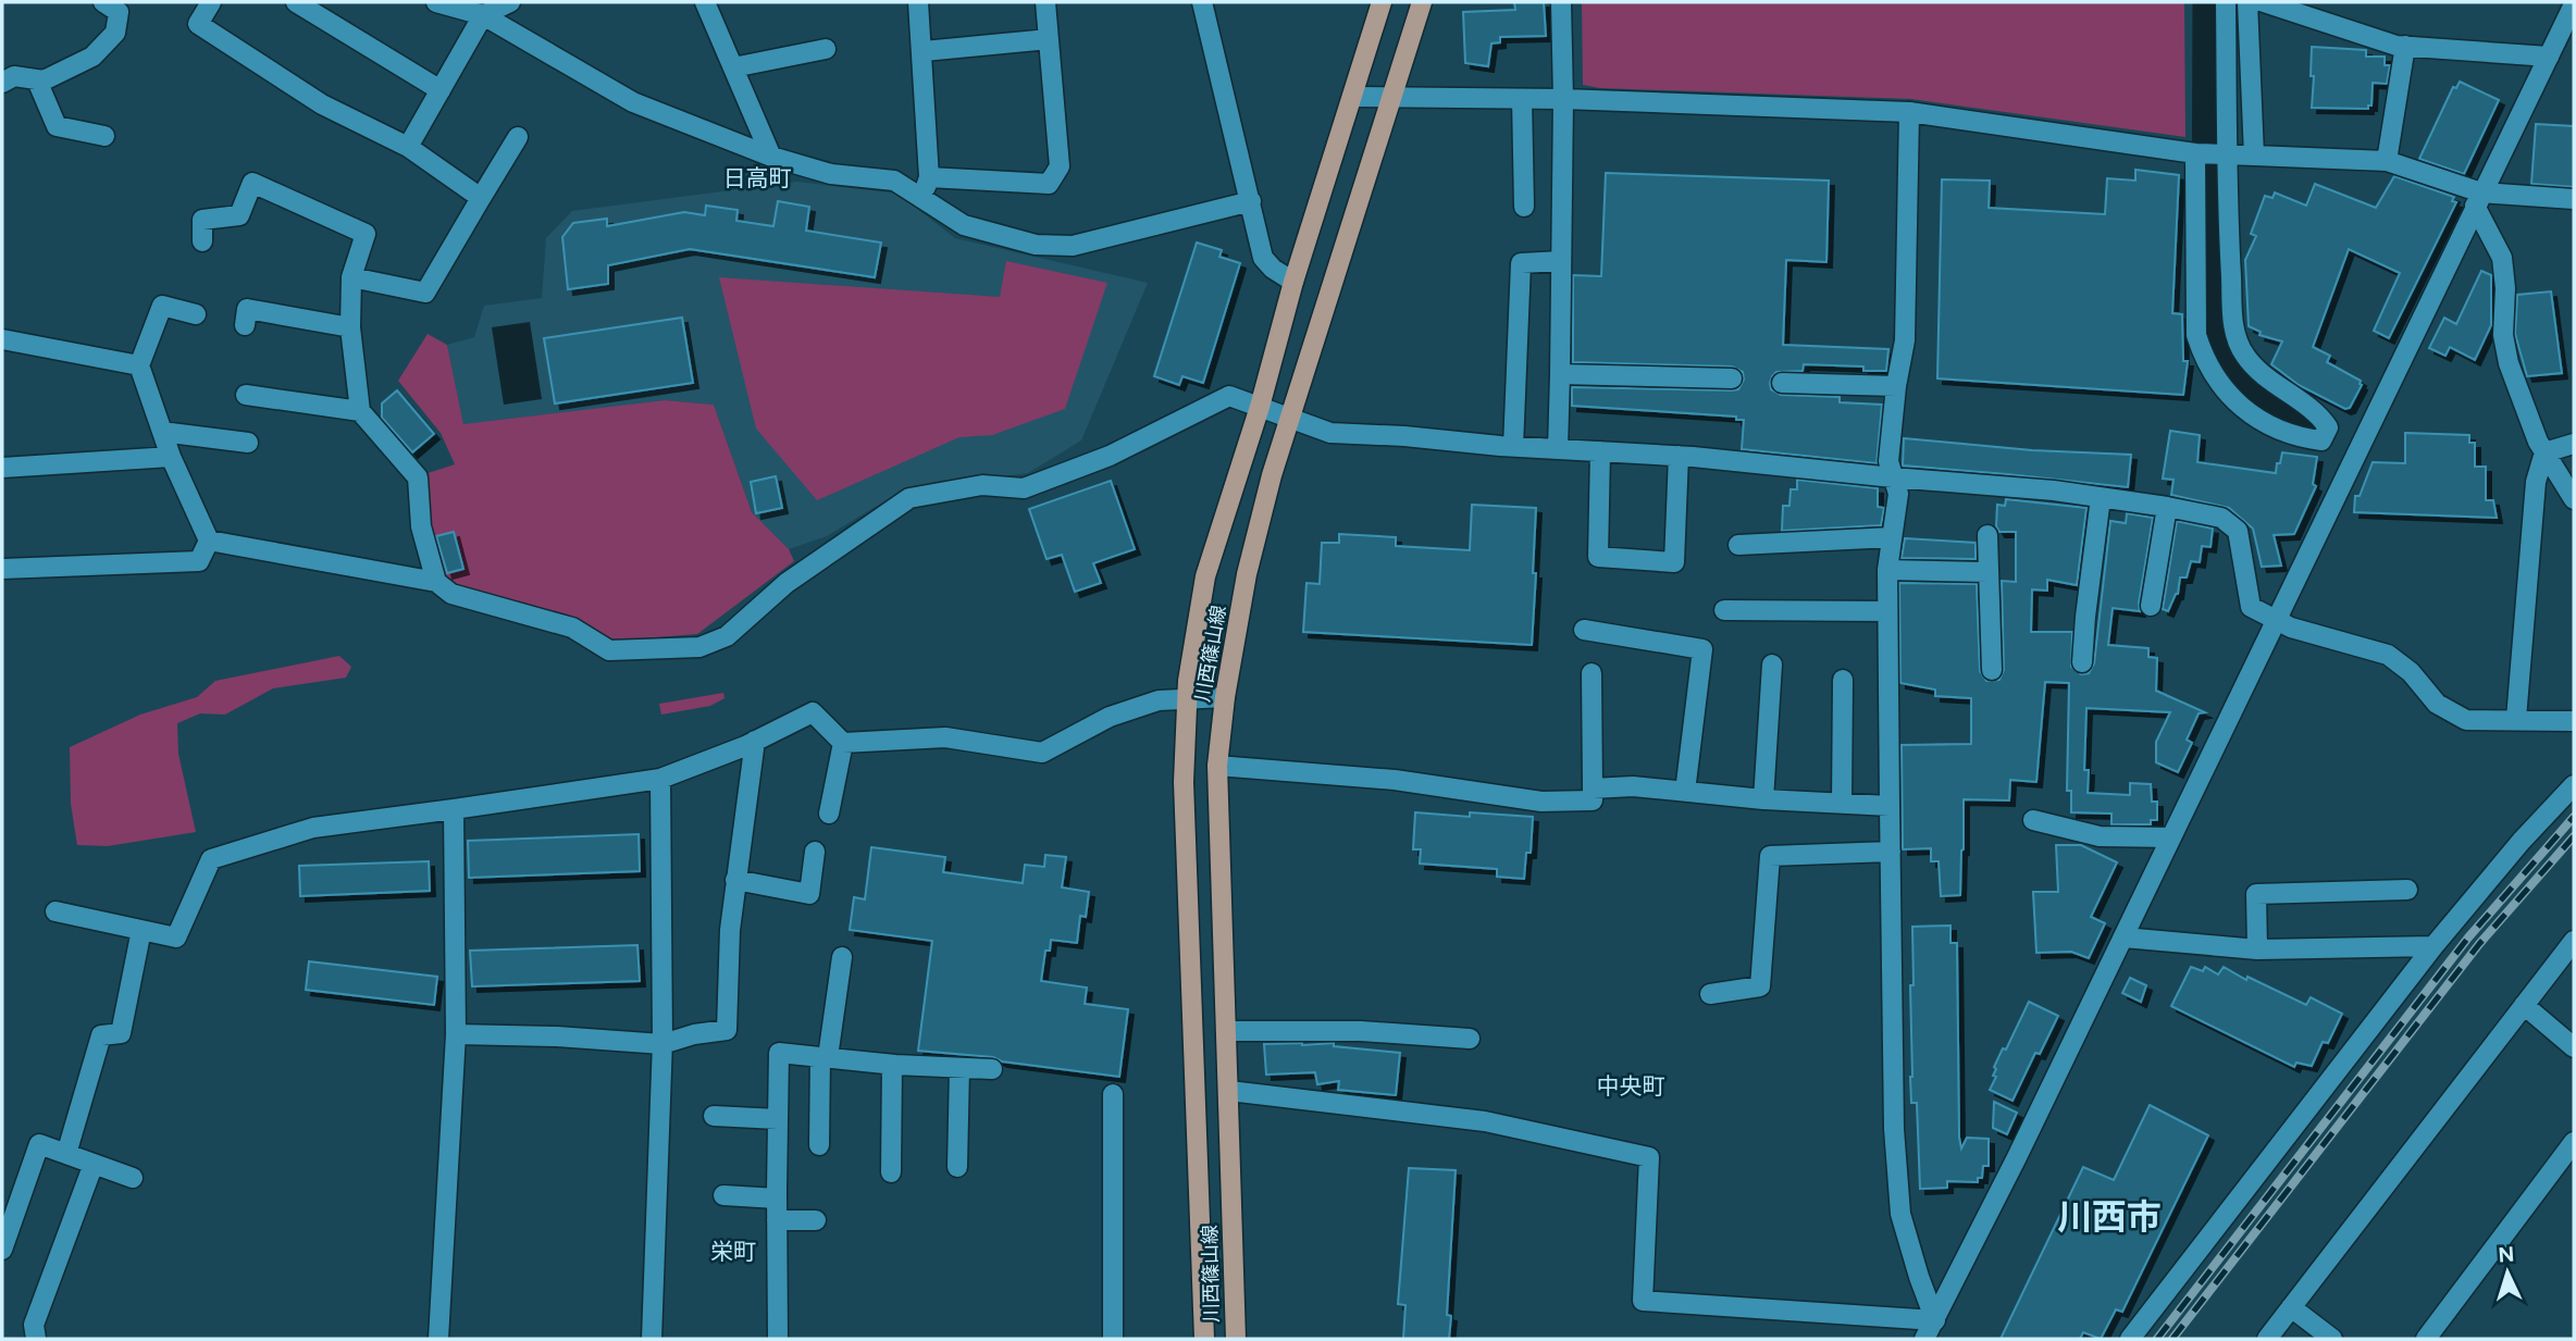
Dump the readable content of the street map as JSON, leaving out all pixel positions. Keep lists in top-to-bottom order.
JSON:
{
  "streets": {
    "main road": ["川西篠山線"]
  },
  "districts": [
    "日高町",
    "中央町",
    "川西市",
    "栄町"
  ],
  "north": "top"
}
